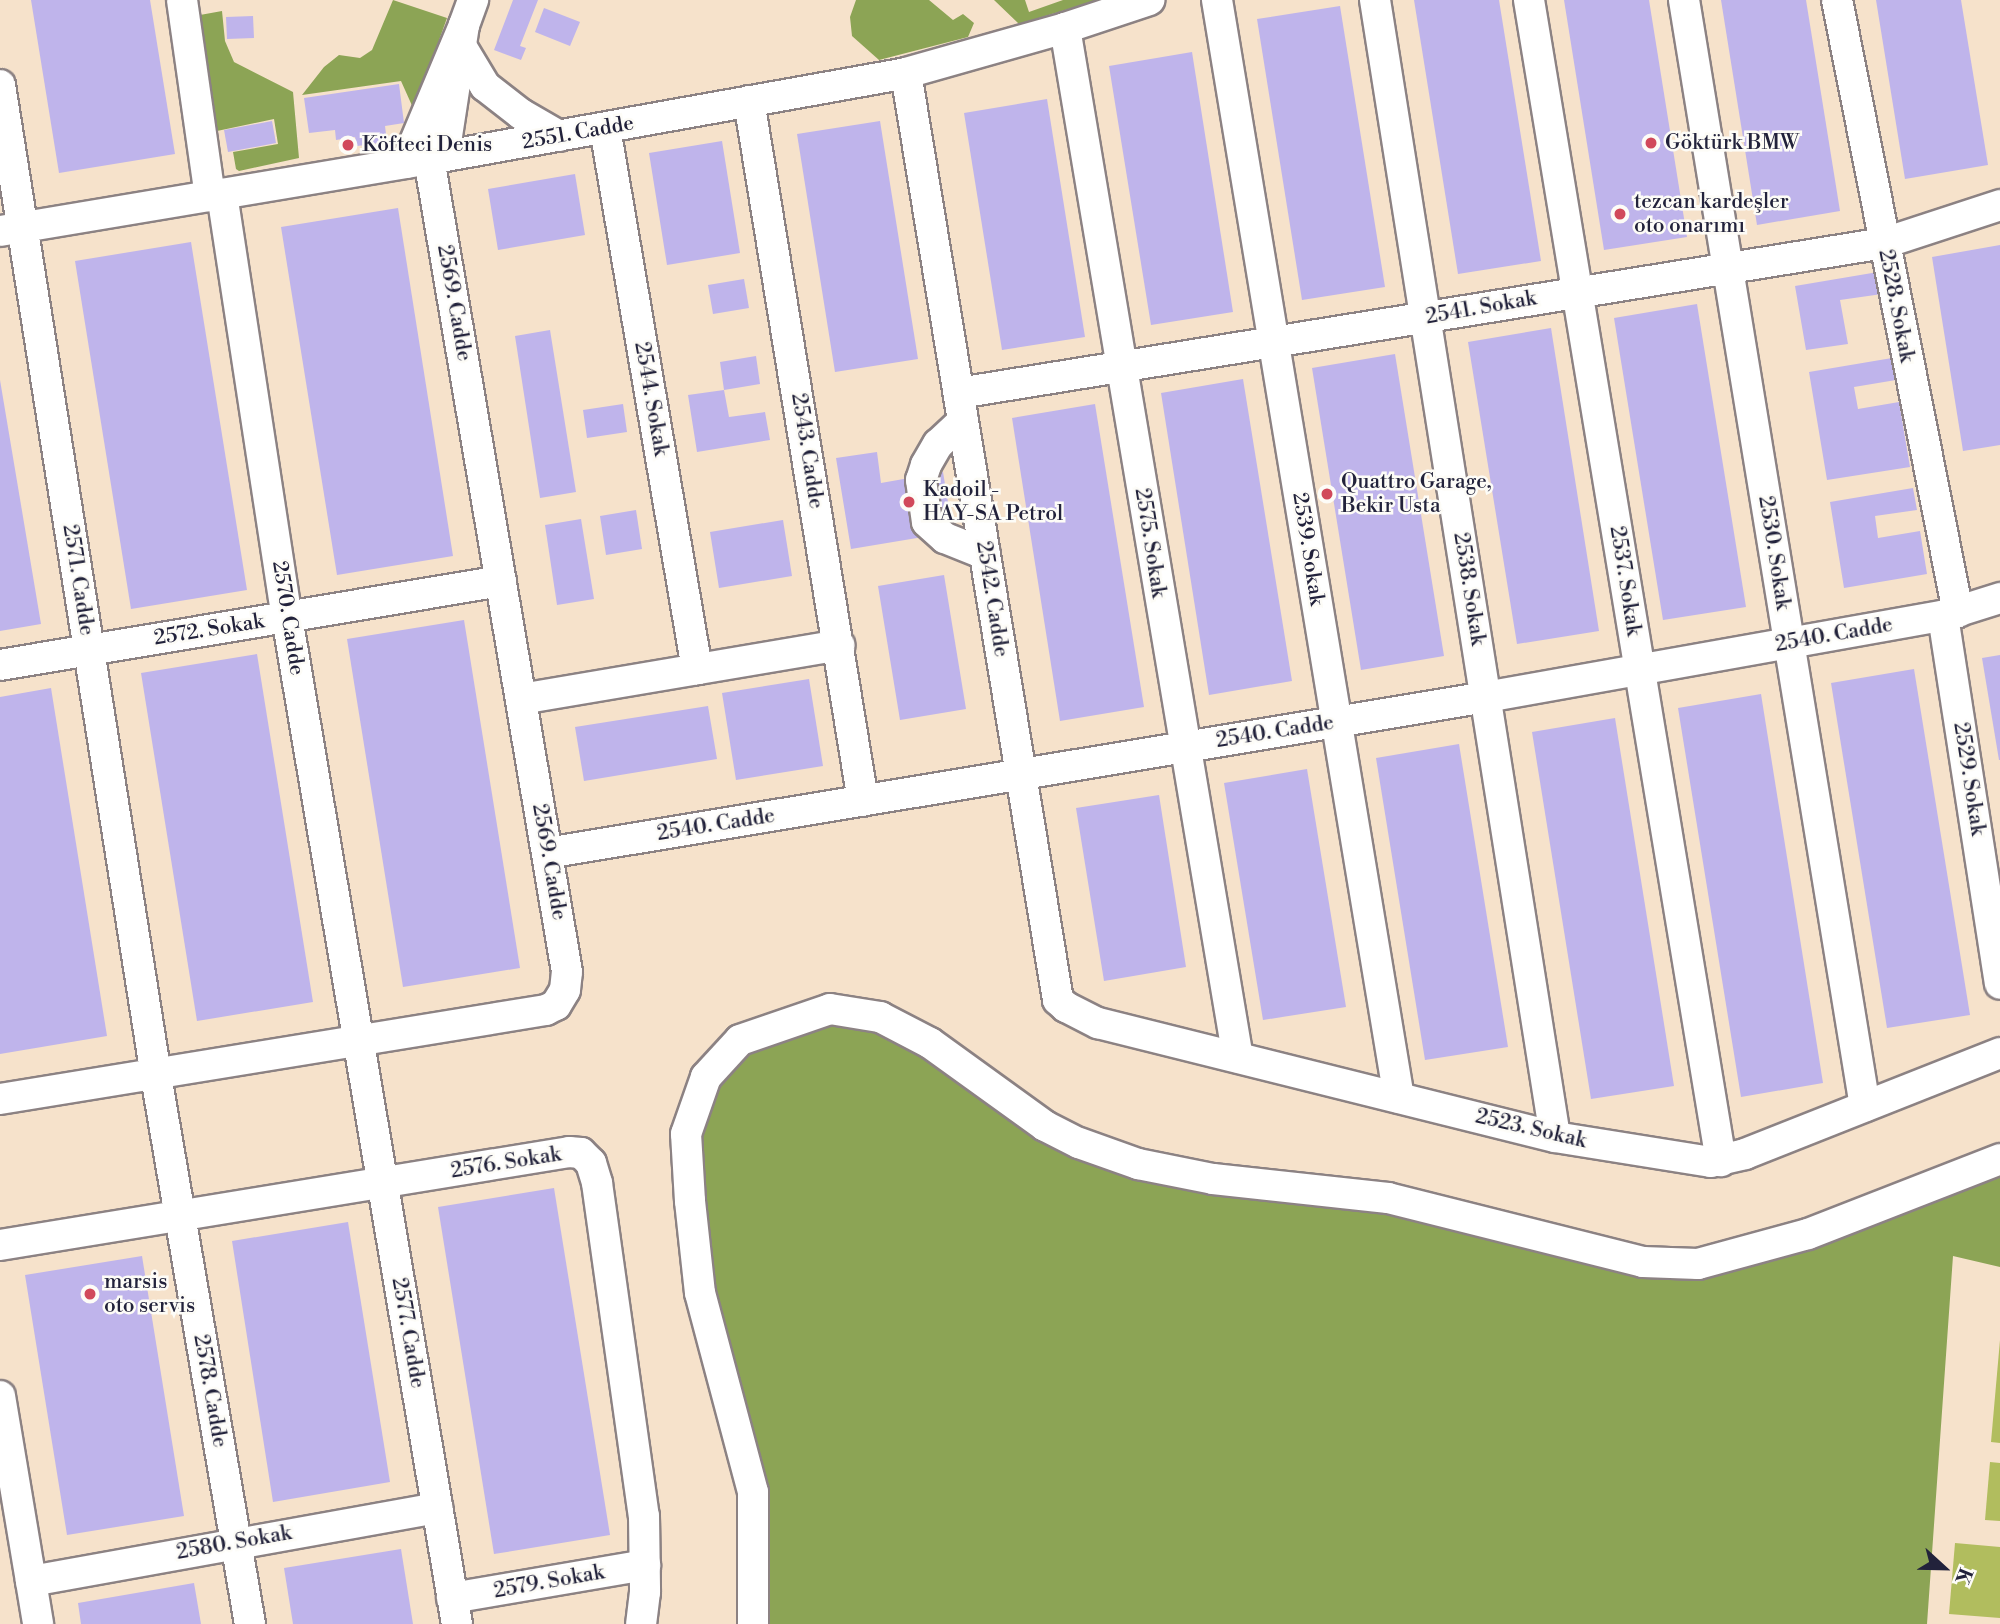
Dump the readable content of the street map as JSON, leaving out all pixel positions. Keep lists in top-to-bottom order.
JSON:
{
  "streets": {
    "street": [
      "2551. Cadde",
      "2569. Cadde",
      "2528. Sokak",
      "2541. Sokak",
      "2544. Sokak",
      "2543. Cadde",
      "2575. Sokak",
      "2539. Sokak",
      "2530. Sokak",
      "2571. Cadde",
      "2537. Sokak",
      "2538. Sokak",
      "2542. Cadde",
      "2570. Cadde",
      "2572. Sokak",
      "2540. Cadde",
      "2529. Sokak",
      "2523. Sokak",
      "2576. Sokak",
      "2577. Cadde",
      "2578. Cadde",
      "2580. Sokak",
      "2579. Sokak"
    ]
  },
  "crossings": [
    ["2551. Cadde", "2569. Cadde"],
    ["2551. Cadde", "2544. Sokak"],
    ["2551. Cadde", "2543. Cadde"],
    ["2551. Cadde", "2575. Sokak"],
    ["2551. Cadde", "2571. Cadde"],
    ["2551. Cadde", "2542. Cadde"],
    ["2551. Cadde", "2570. Cadde"],
    ["2569. Cadde", "2571. Cadde"],
    ["2569. Cadde", "2570. Cadde"],
    ["2569. Cadde", "2572. Sokak"],
    ["2569. Cadde", "2540. Cadde"],
    ["2569. Cadde", "2577. Cadde"],
    ["2569. Cadde", "2578. Cadde"],
    ["2528. Sokak", "2541. Sokak"],
    ["2528. Sokak", "2540. Cadde"],
    ["2528. Sokak", "2529. Sokak"],
    ["2541. Sokak", "2575. Sokak"],
    ["2541. Sokak", "2539. Sokak"],
    ["2541. Sokak", "2530. Sokak"],
    ["2541. Sokak", "2537. Sokak"],
    ["2541. Sokak", "2538. Sokak"],
    ["2541. Sokak", "2542. Cadde"],
    ["2543. Cadde", "2540. Cadde"],
    ["2575. Sokak", "2540. Cadde"],
    ["2575. Sokak", "2523. Sokak"],
    ["2539. Sokak", "2540. Cadde"],
    ["2539. Sokak", "2523. Sokak"],
    ["2530. Sokak", "2540. Cadde"],
    ["2530. Sokak", "2523. Sokak"],
    ["2571. Cadde", "2572. Sokak"],
    ["2571. Cadde", "2578. Cadde"],
    ["2537. Sokak", "2540. Cadde"],
    ["2537. Sokak", "2523. Sokak"],
    ["2538. Sokak", "2540. Cadde"],
    ["2538. Sokak", "2523. Sokak"],
    ["2542. Cadde", "2540. Cadde"],
    ["2542. Cadde", "2523. Sokak"],
    ["2570. Cadde", "2572. Sokak"],
    ["2570. Cadde", "2577. Cadde"],
    ["2540. Cadde", "2529. Sokak"],
    ["2576. Sokak", "2577. Cadde"],
    ["2576. Sokak", "2578. Cadde"],
    ["2576. Sokak", "2579. Sokak"],
    ["2577. Cadde", "2580. Sokak"],
    ["2577. Cadde", "2579. Sokak"],
    ["2578. Cadde", "2580. Sokak"]
  ],
  "places": [
    "Göktürk BMW",
    "Köfteci Denis",
    "tezcan kardeşler oto onarımı",
    "Quattro Garage, Bekir Usta",
    "Kadoil - HAY-SA Petrol",
    "marsis oto servis"
  ],
  "north": "right"
}
